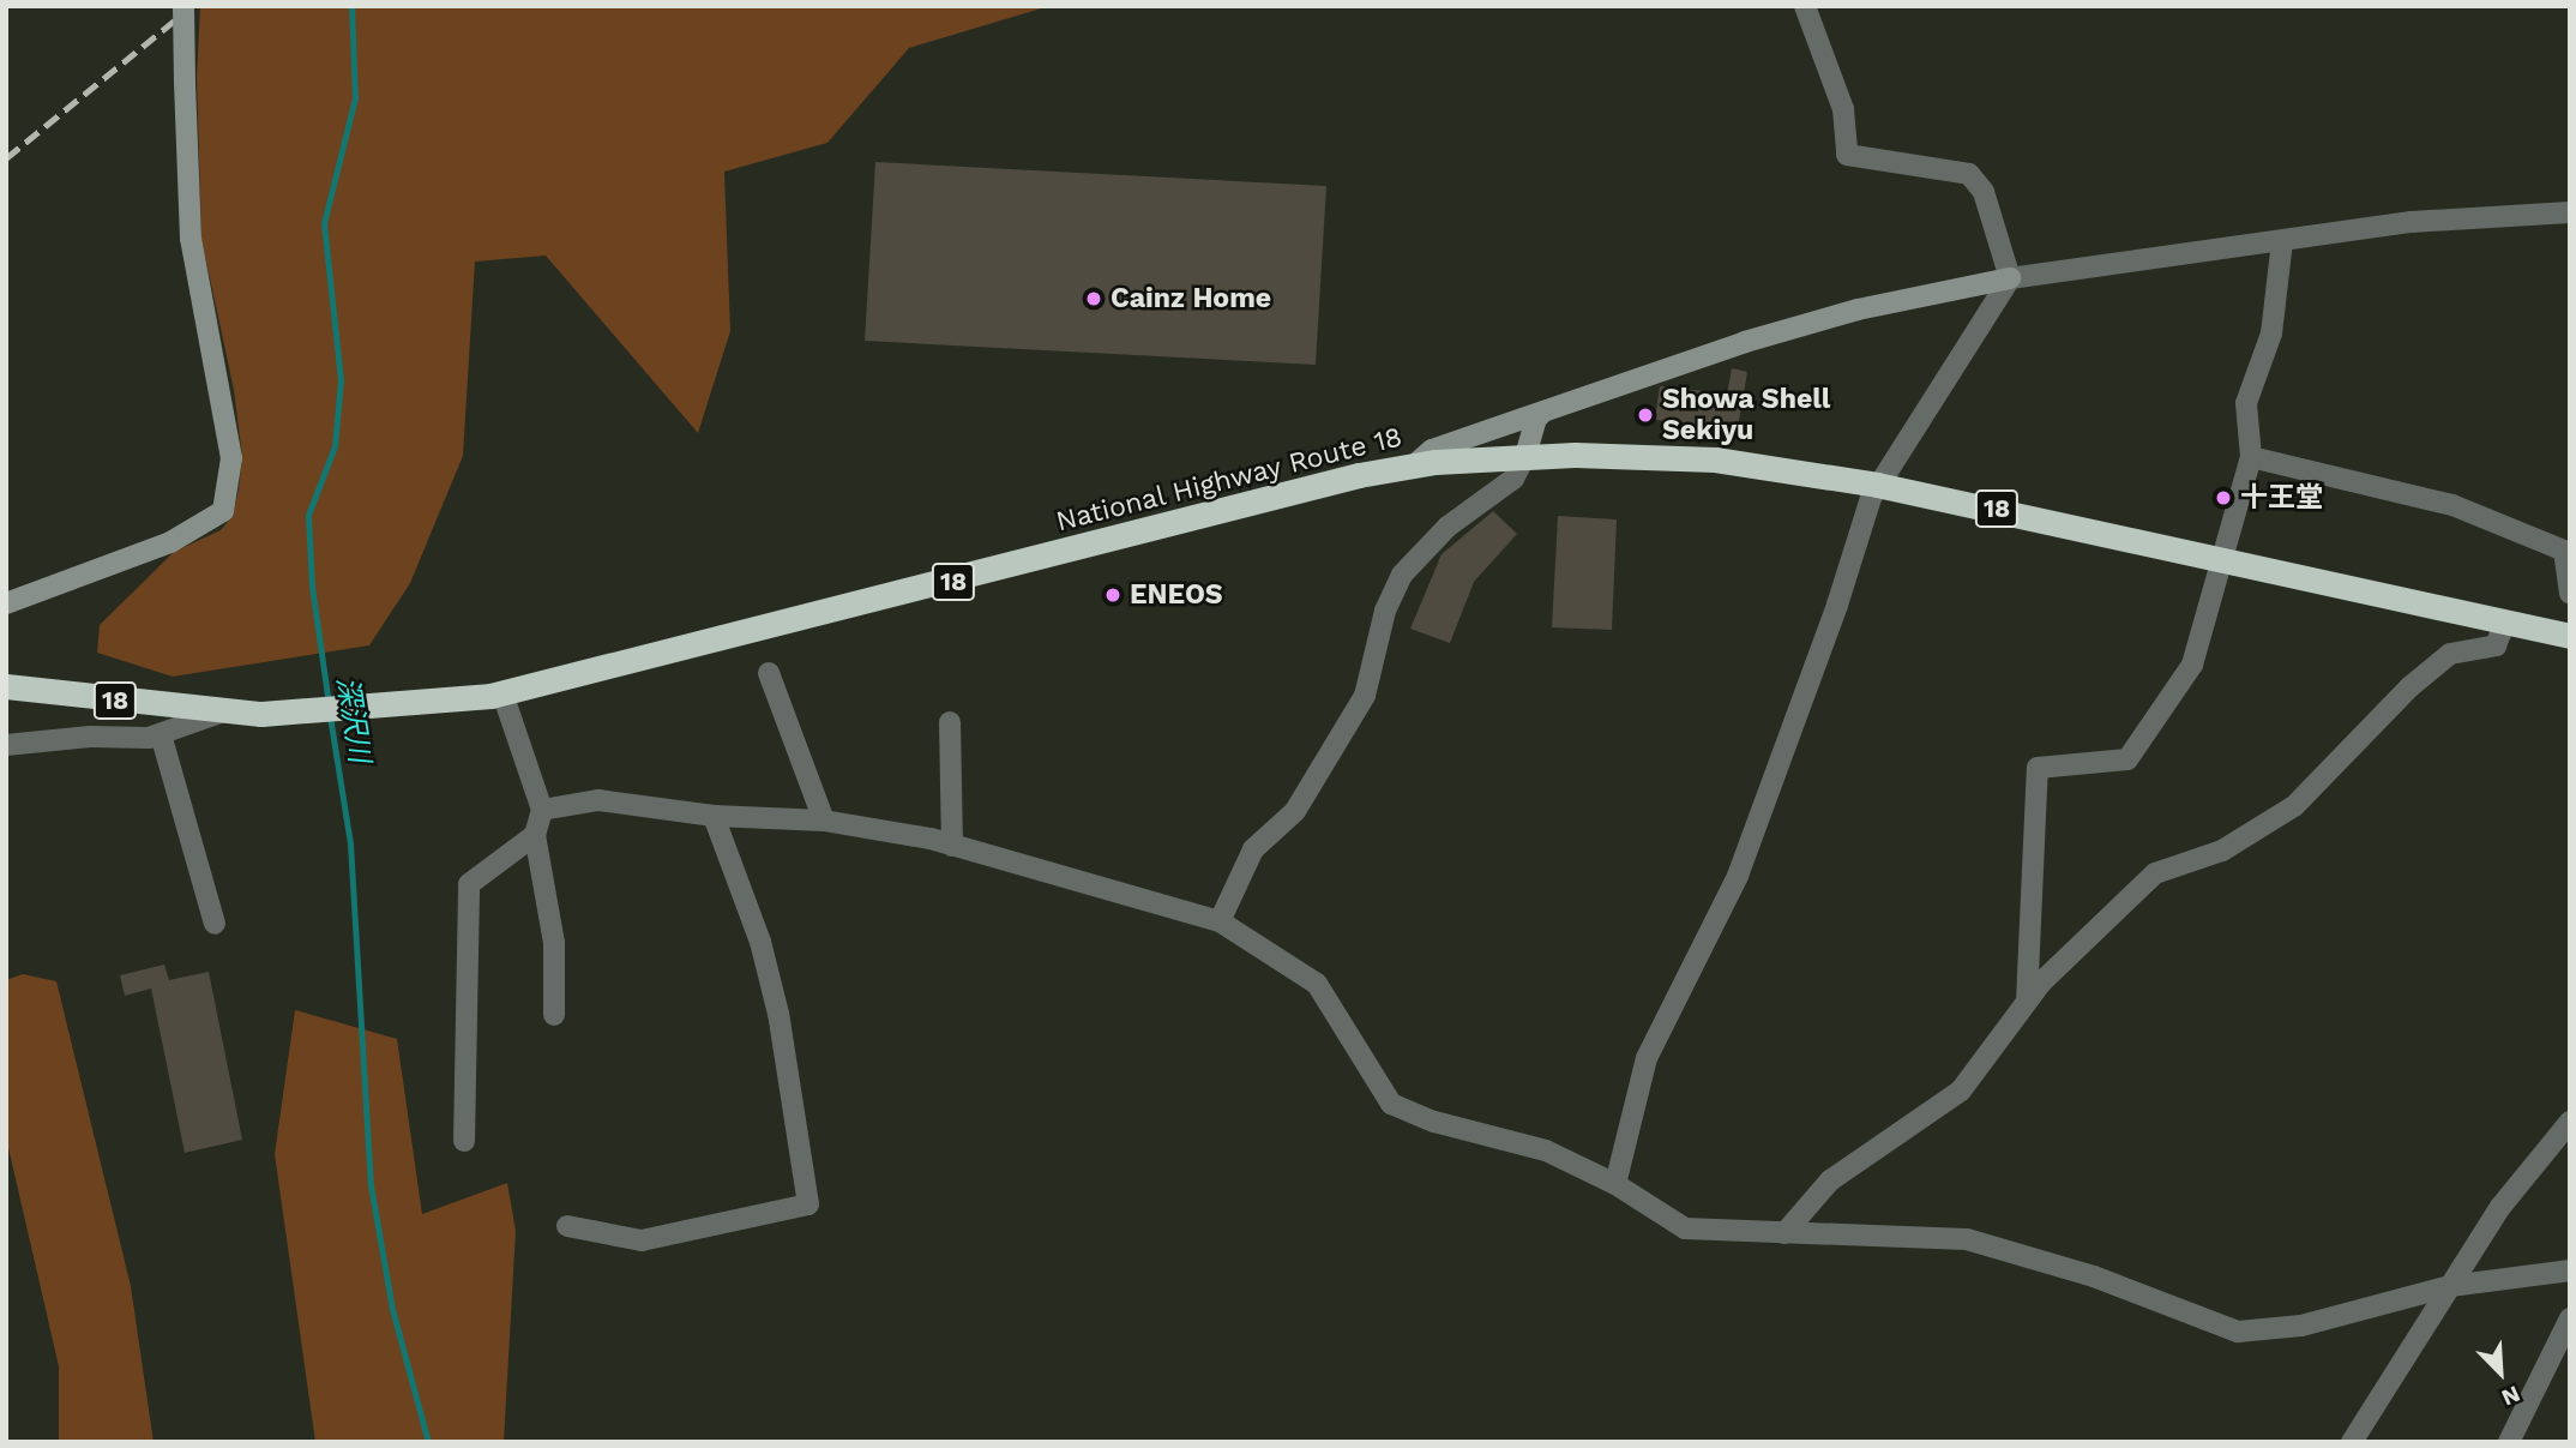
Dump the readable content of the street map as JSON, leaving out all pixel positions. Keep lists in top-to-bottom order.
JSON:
{
  "streets": {
    "highway": ["National Highway Route 18", "18"]
  },
  "water": ["深沢川"],
  "places": [
    "Cainz Home",
    "Showa Shell Sekiyu",
    "十王堂",
    "ENEOS"
  ],
  "north": "bottom right"
}
